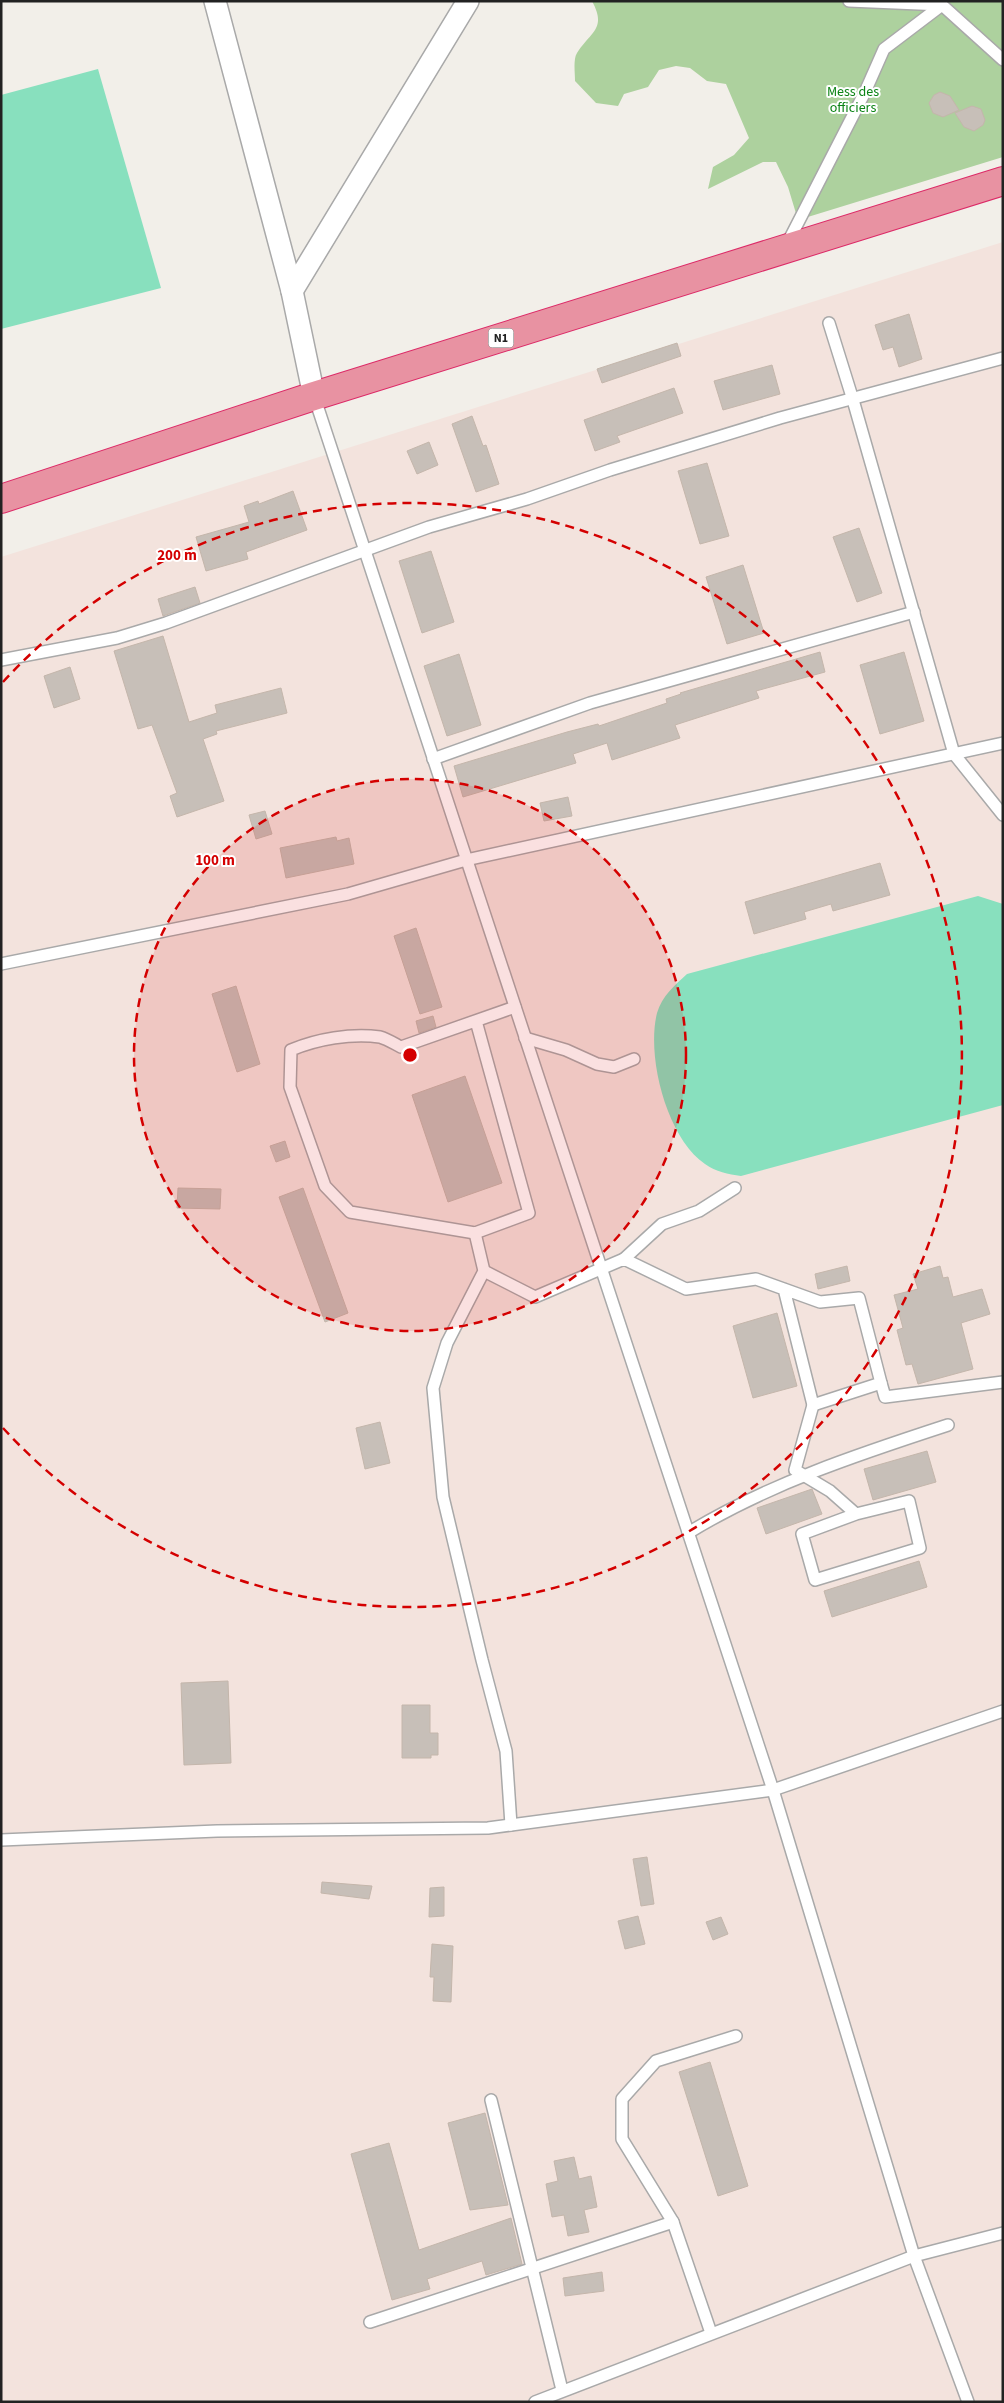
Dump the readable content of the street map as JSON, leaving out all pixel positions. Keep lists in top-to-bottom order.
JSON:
{
  "streets": {
    "highway": ["N1"]
  },
  "parks": ["Mess des officiers"],
  "rings": ["200 m", "100 m"]
}
